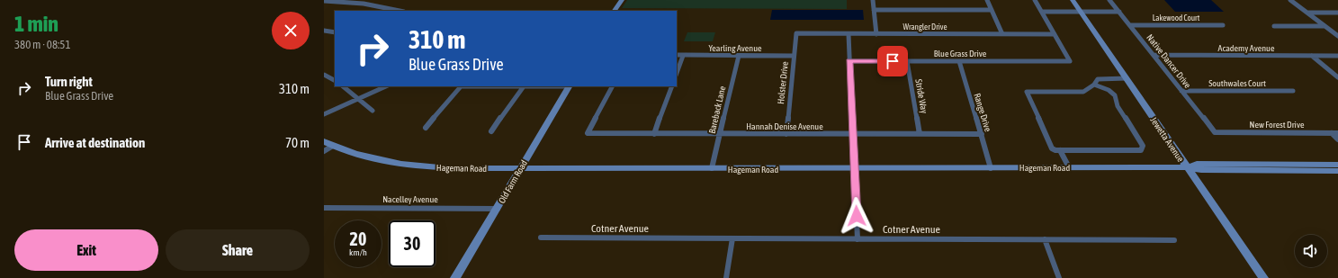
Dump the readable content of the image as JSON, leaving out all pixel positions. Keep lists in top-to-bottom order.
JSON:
{
  "streets": {
    "main road": ["Jewetta Avenue", "Hageman Road", "Old Farm Road"],
    "street": [
      "Lakewood Court",
      "Wrangler Drive",
      "Yearling Avenue",
      "Academy Avenue",
      "Blue Grass Drive",
      "Native Dancer Drive",
      "Holster Drive",
      "Southwales Court",
      "Stride Way",
      "Bareback Lane",
      "Range Drive",
      "New Forest Drive",
      "Hannah Denise Avenue",
      "Nacelley Avenue",
      "Cotner Avenue"
    ]
  },
  "crossings": [
    ["Lakewood Court", "Native Dancer Drive"],
    ["Wrangler Drive", "Blue Grass Drive"],
    ["Wrangler Drive", "Holster Drive"],
    ["Yearling Avenue", "Holster Drive"],
    ["Yearling Avenue", "Bareback Lane"],
    ["Academy Avenue", "Native Dancer Drive"],
    ["Blue Grass Drive", "Stride Way"],
    ["Blue Grass Drive", "Range Drive"],
    ["Native Dancer Drive", "Southwales Court"],
    ["Native Dancer Drive", "New Forest Drive"],
    ["Holster Drive", "Hannah Denise Avenue"],
    ["Stride Way", "Hannah Denise Avenue"],
    ["Bareback Lane", "Hannah Denise Avenue"],
    ["Bareback Lane", "Hageman Road"],
    ["Range Drive", "Hannah Denise Avenue"],
    ["Range Drive", "Hageman Road"],
    ["Jewetta Avenue", "Hageman Road"],
    ["Hageman Road", "Old Farm Road"],
    ["Old Farm Road", "Nacelley Avenue"]
  ],
  "page": {
    "heading": ["1 min", "380 m · 08:51"],
    "turn": ["310 m", "Blue Grass Drive"],
    "list": [
      {
        "name": "Turn right",
        "note": "Blue Grass Drive",
        "value": "310 m"
      },
      {
        "name": "Arrive at destination",
        "value": "70 m"
      }
    ],
    "speed": "20 km/h",
    "limit": "30",
    "buttons": ["Exit", "Share"]
  }
}
